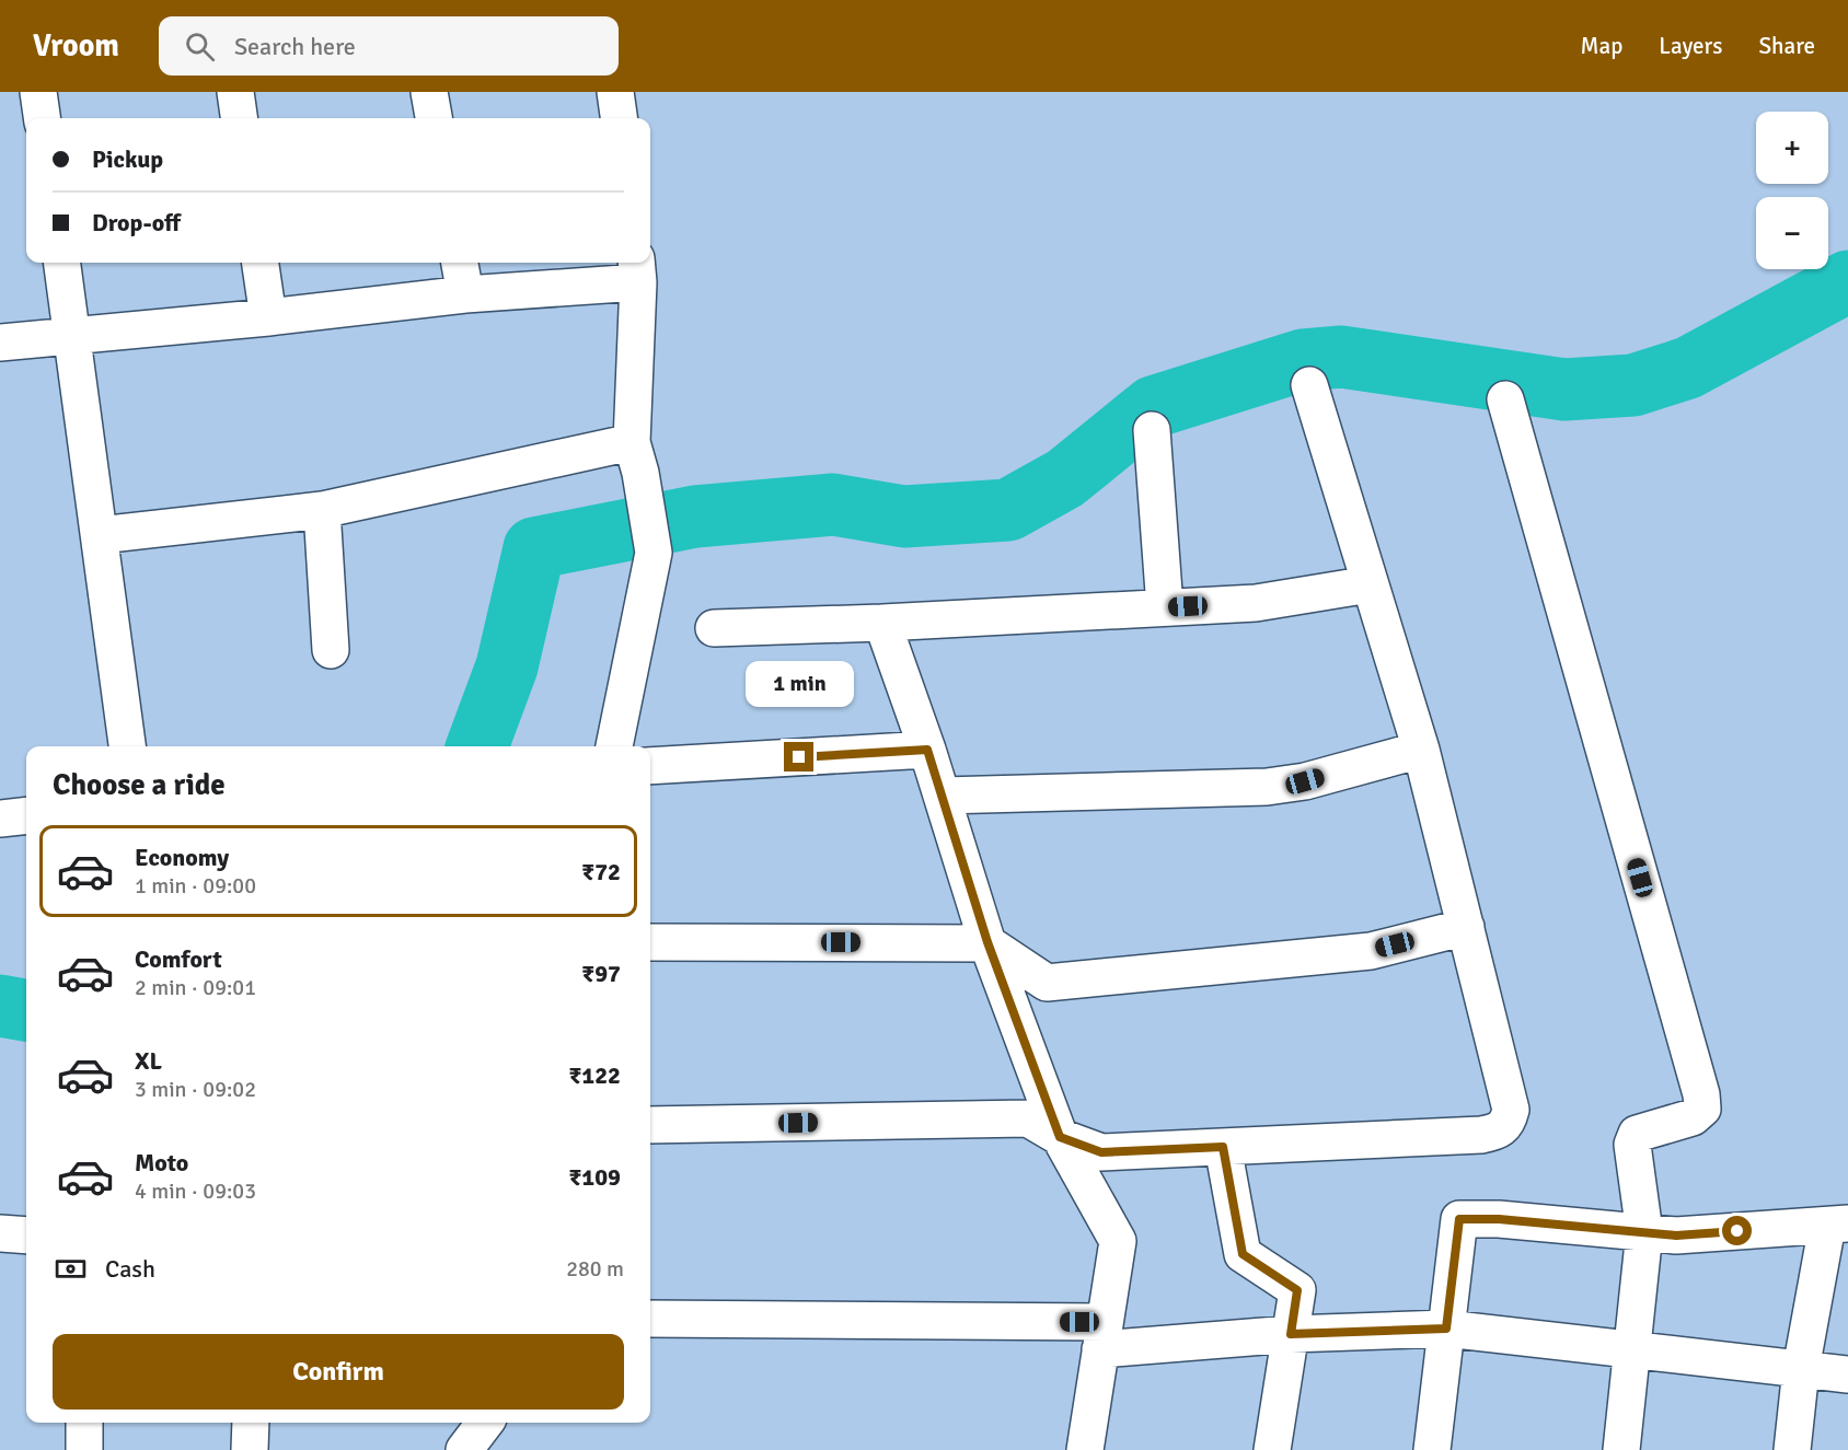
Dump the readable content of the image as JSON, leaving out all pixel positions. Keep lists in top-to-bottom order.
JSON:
{
  "page": {
    "header": "Vroom",
    "search": "Search here",
    "nav": ["Map", "Layers", "Share"],
    "map_buttons": ["+", "−"],
    "banner": ["Pickup", "Drop-off"],
    "bubble": "1 min",
    "heading": "Choose a ride",
    "list": [
      {
        "name": "Economy",
        "note": "1 min · 09:00",
        "value": "₹72"
      },
      {
        "name": "Comfort",
        "note": "2 min · 09:01",
        "value": "₹97"
      },
      {
        "name": "XL",
        "note": "3 min · 09:02",
        "value": "₹122"
      },
      {
        "name": "Moto",
        "note": "4 min · 09:03",
        "value": "₹109"
      }
    ],
    "pay": ["Cash", "280 m"],
    "buttons": "Confirm"
  }
}
